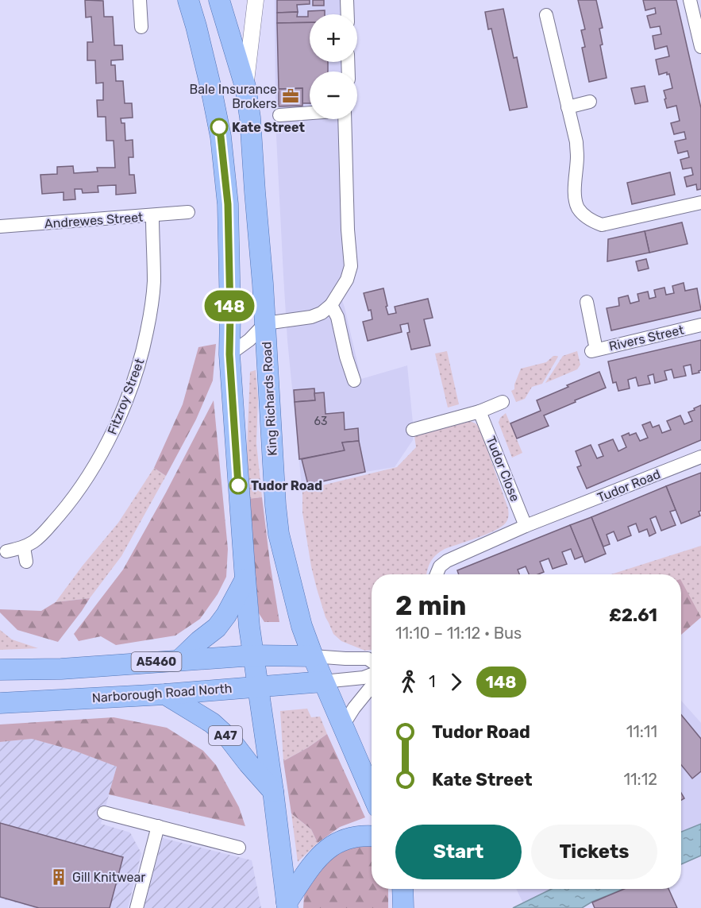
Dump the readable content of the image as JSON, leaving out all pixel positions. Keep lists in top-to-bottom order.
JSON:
{
  "streets": {
    "main road": [
      "King Richards Road",
      "A5460",
      "Narborough Road North",
      "A47"
    ],
    "street": [
      "Andrewes Street",
      "Rivers Street",
      "Fitzroy Street",
      "Tudor Close",
      "Tudor Road"
    ]
  },
  "crossings": [
    ["Andrewes Street", "Fitzroy Street"],
    ["King Richards Road", "A5460"],
    ["King Richards Road", "Narborough Road North"],
    ["Tudor Close", "Tudor Road"],
    ["Narborough Road North", "A47"]
  ],
  "places": {
    "office": ["Bale Insurance Brokers"],
    "other": ["Kate Street", "Tudor Road"],
    "building": ["Gill Knitwear"]
  },
  "lines": ["bus line 148"],
  "house_numbers": ["63"],
  "page": {
    "on_map": "148",
    "map_buttons": ["+", "−"],
    "heading": ["2 min", "11:10 – 11:12 · Bus", "£2.61"],
    "legs": ["1", "148"],
    "list": [
      {
        "name": "Tudor Road",
        "value": "11:11"
      },
      {
        "name": "Kate Street",
        "value": "11:12"
      }
    ],
    "buttons": ["Start", "Tickets"]
  }
}
